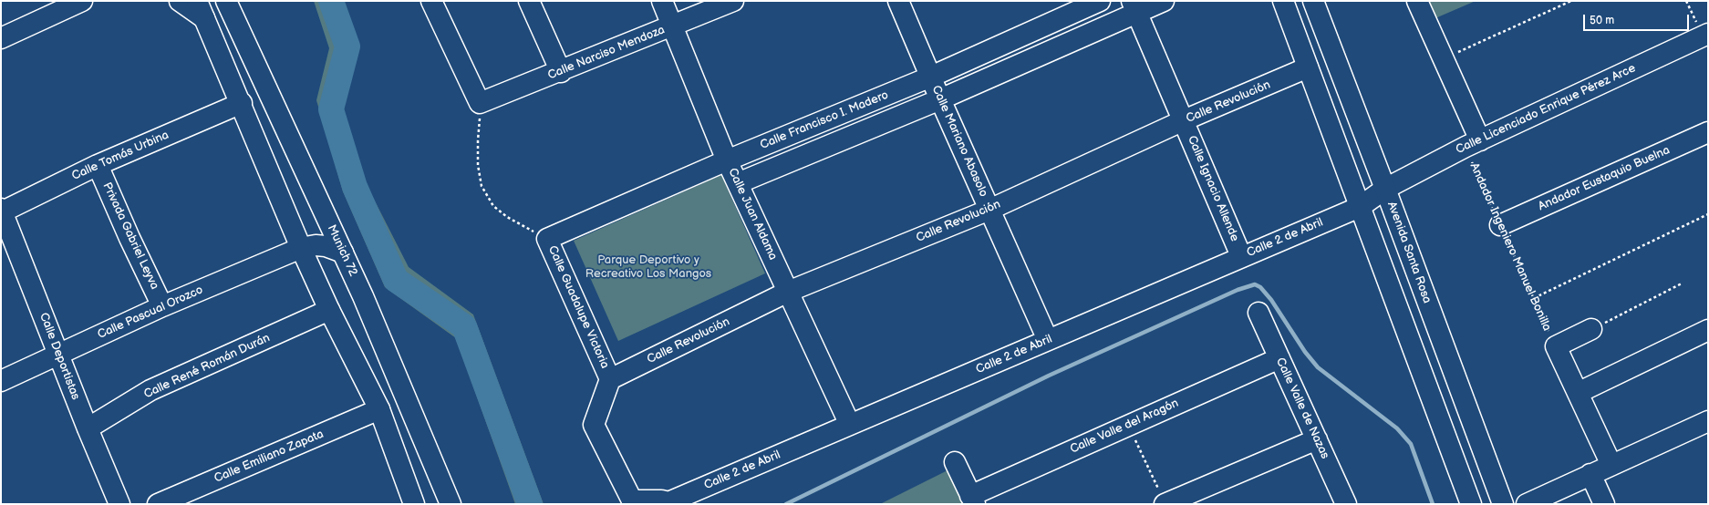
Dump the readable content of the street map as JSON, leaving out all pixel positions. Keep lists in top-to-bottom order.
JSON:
{
  "streets": {
    "street": [
      "Calle Narciso Mendoza",
      "Calle Revolución",
      "Calle Licenciado Enrique Pérez Arce",
      "Calle Francisco I. Madero",
      "Calle Mariano Abasolo",
      "Calle Tomás Urbina",
      "Andador Eustaquio Buelna",
      "Calle Ignacio Allende",
      "Calle Juan Aldama",
      "Privada Gabriel Leyva",
      "Calle 2 de Abril",
      "Munich 72",
      "Avenida Santa Rosa",
      "Calle Guadalupe Victoria",
      "Calle Pascual Orozco",
      "Calle Deportistas",
      "Calle René Román Durán",
      "Calle Valle de Nazas",
      "Calle Valle del Aragón",
      "Calle Emiliano Zapata"
    ],
    "path": ["Andador Ingeniero Manuel Bonilla"]
  },
  "crossings": [
    ["Calle Narciso Mendoza", "Calle Juan Aldama"],
    ["Calle Revolución", "Calle Mariano Abasolo"],
    ["Calle Revolución", "Calle Ignacio Allende"],
    ["Calle Revolución", "Calle Juan Aldama"],
    ["Calle Revolución", "Calle Guadalupe Victoria"],
    ["Calle Licenciado Enrique Pérez Arce", "Calle 2 de Abril"],
    ["Calle Licenciado Enrique Pérez Arce", "Andador Ingeniero Manuel Bonilla"],
    ["Calle Licenciado Enrique Pérez Arce", "Avenida Santa Rosa"],
    ["Calle Francisco I. Madero", "Calle Mariano Abasolo"],
    ["Calle Francisco I. Madero", "Calle Ignacio Allende"],
    ["Calle Francisco I. Madero", "Calle Juan Aldama"],
    ["Calle Francisco I. Madero", "Calle Guadalupe Victoria"],
    ["Calle Mariano Abasolo", "Calle 2 de Abril"],
    ["Calle Tomás Urbina", "Privada Gabriel Leyva"],
    ["Calle Tomás Urbina", "Calle Deportistas"],
    ["Andador Eustaquio Buelna", "Andador Ingeniero Manuel Bonilla"],
    ["Calle Ignacio Allende", "Calle 2 de Abril"],
    ["Calle Juan Aldama", "Calle 2 de Abril"],
    ["Privada Gabriel Leyva", "Calle Pascual Orozco"],
    ["Calle 2 de Abril", "Calle Guadalupe Victoria"],
    ["Munich 72", "Calle Pascual Orozco"],
    ["Calle Pascual Orozco", "Calle Deportistas"],
    ["Calle Deportistas", "Calle René Román Durán"],
    ["Calle Valle de Nazas", "Calle Valle del Aragón"]
  ],
  "parks": ["Parque Deportivo y Recreativo Los Mangos"],
  "scale_bar": "50 m"
}
